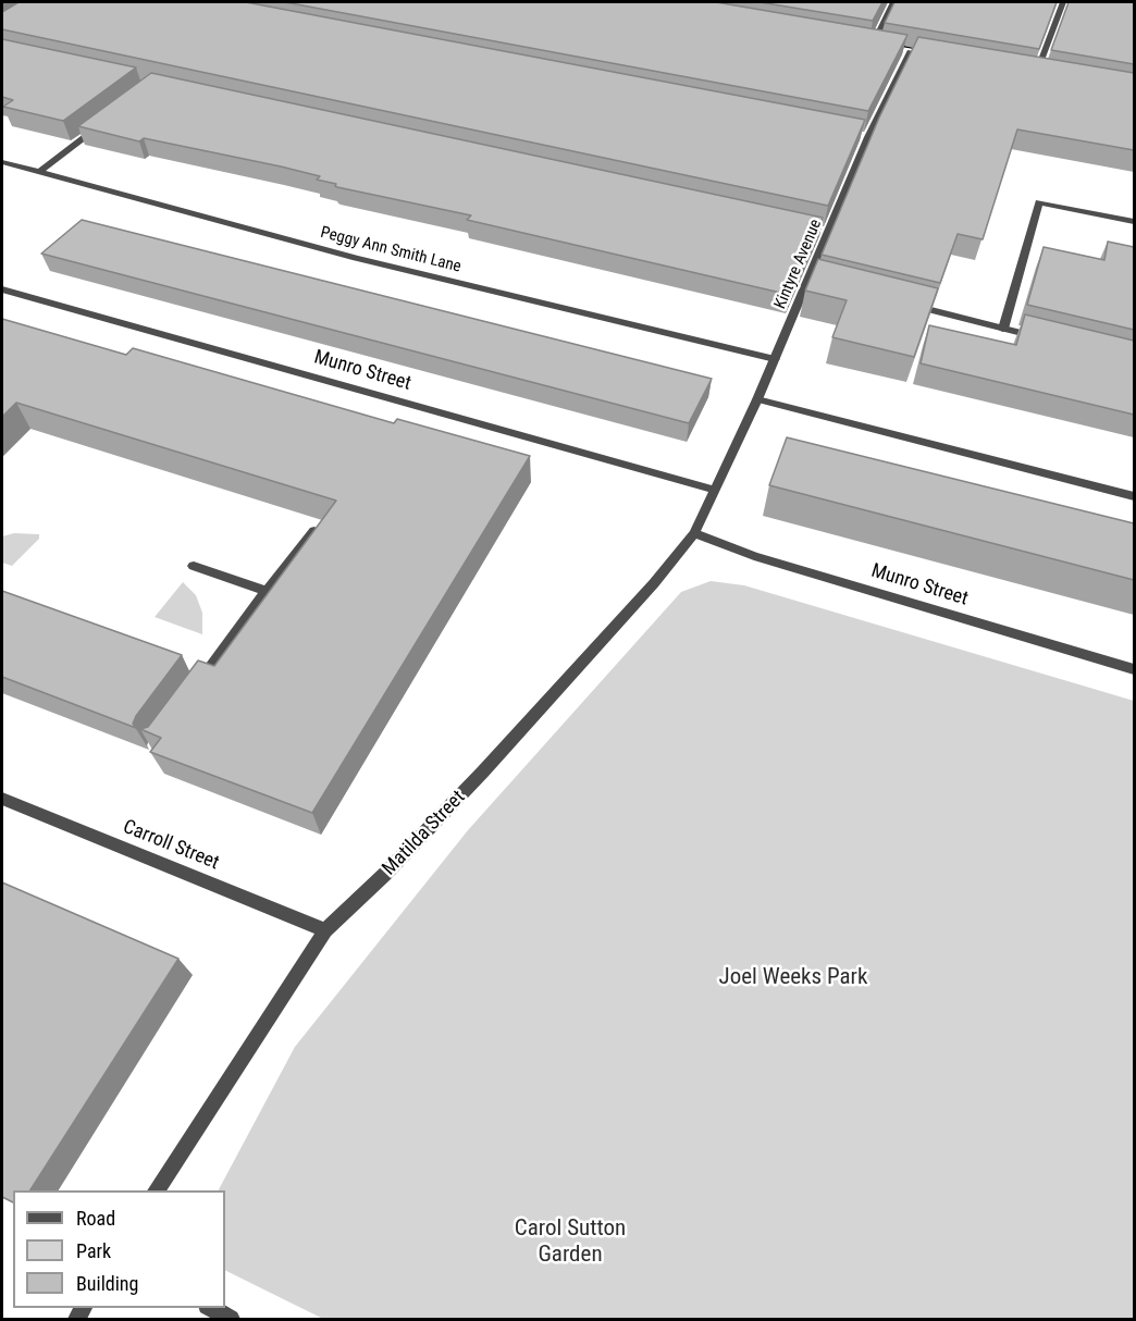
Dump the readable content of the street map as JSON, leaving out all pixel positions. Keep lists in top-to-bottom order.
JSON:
{
  "streets": {
    "street": [
      "Peggy Ann Smith Lane",
      "Kintyre Avenue",
      "Munro Street",
      "Matilda Street",
      "Carroll Street"
    ]
  },
  "crossings": [
    ["Peggy Ann Smith Lane", "Kintyre Avenue"],
    ["Kintyre Avenue", "Munro Street"],
    ["Kintyre Avenue", "Matilda Street"],
    ["Munro Street", "Matilda Street"],
    ["Matilda Street", "Carroll Street"]
  ],
  "parks": ["Joel Weeks Park", "Carol Sutton Garden"],
  "legend": ["Road", "Park", "Building"]
}
